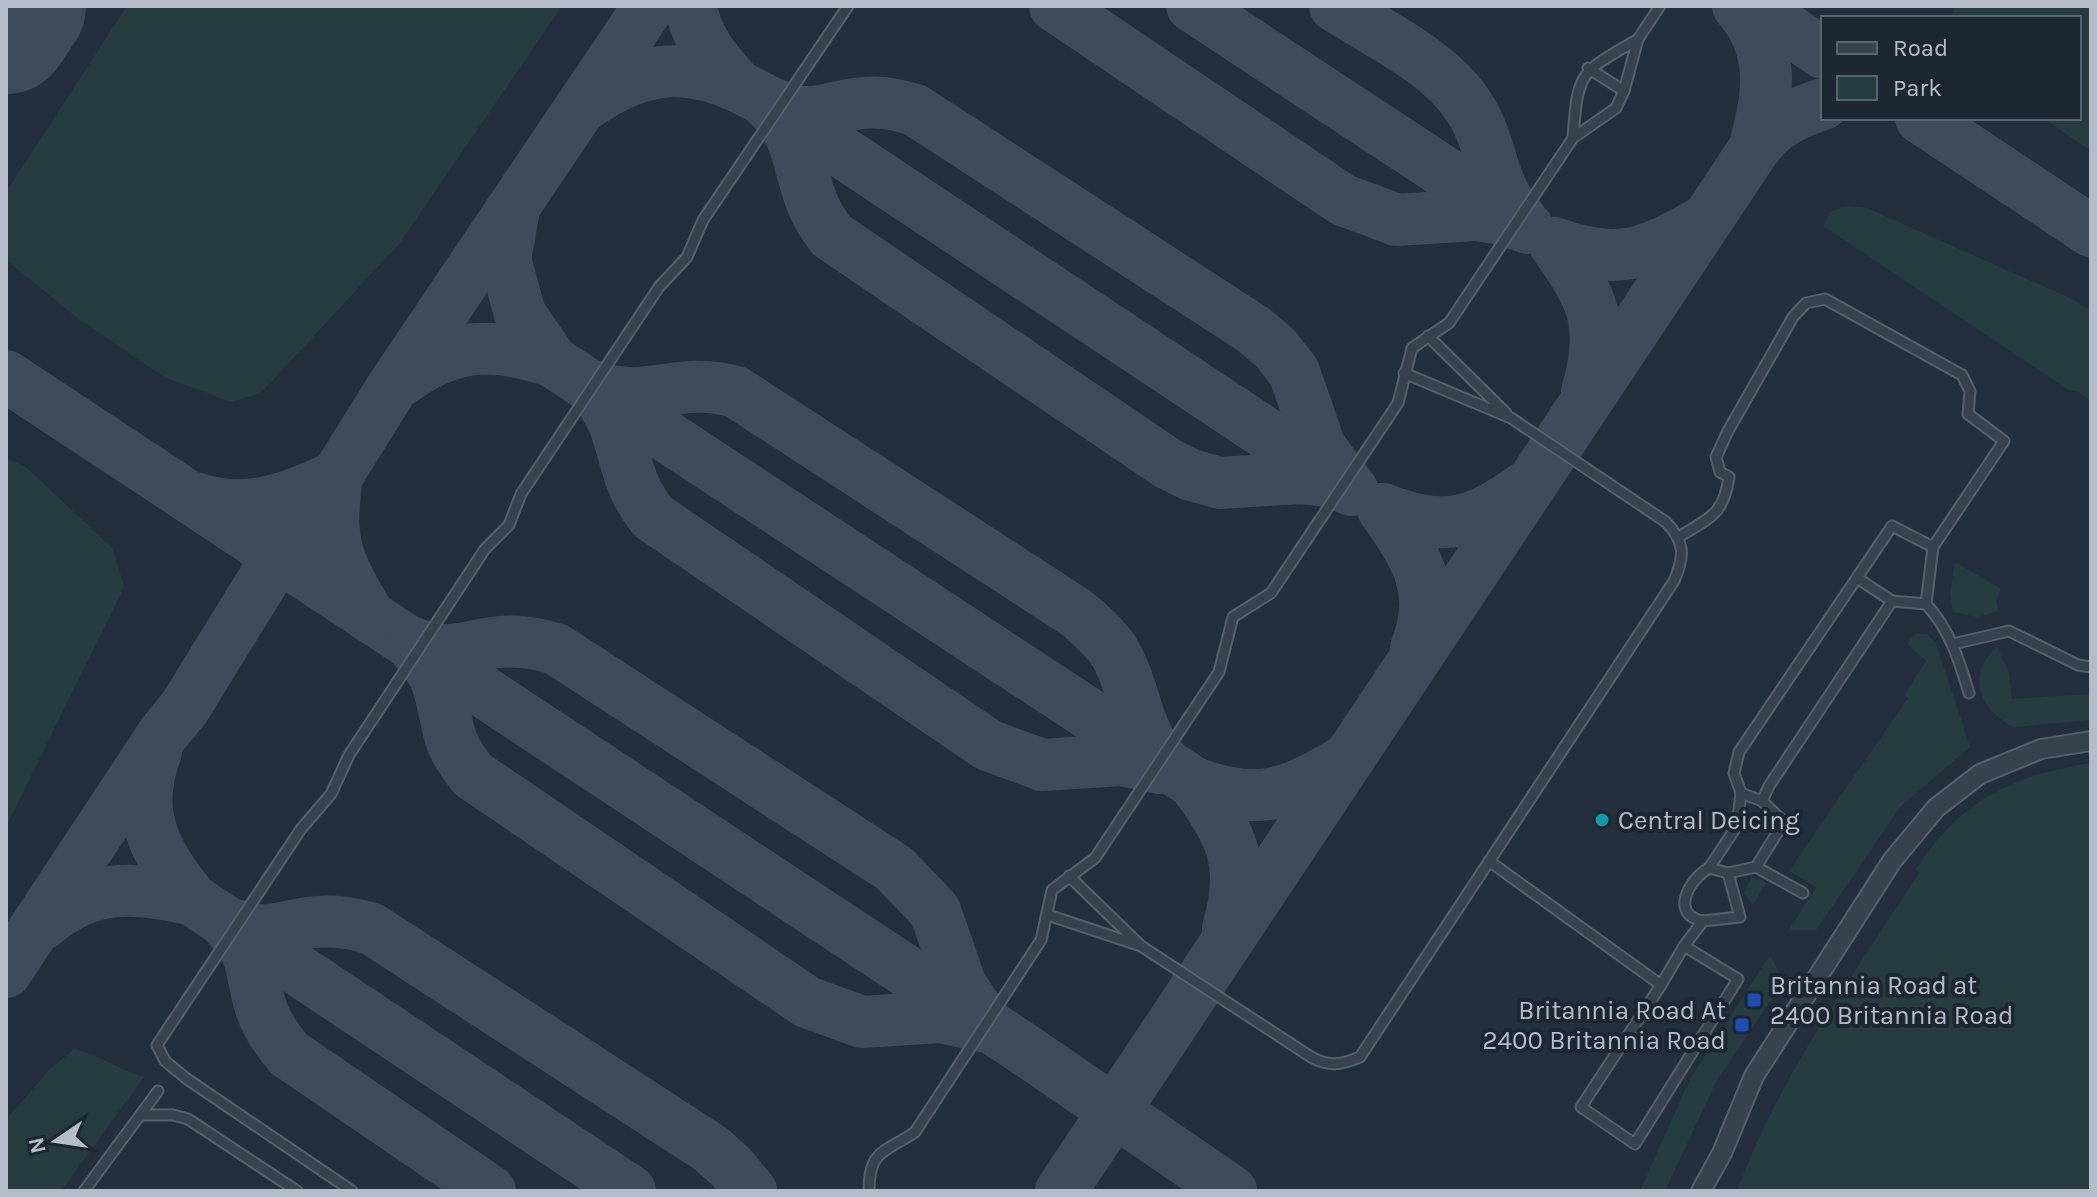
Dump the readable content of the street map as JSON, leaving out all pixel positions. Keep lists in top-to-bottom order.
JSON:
{
  "places": {
    "other": ["Central Deicing"],
    "transit": ["Britannia Road at 2400 Britannia Road", "Britannia Road At 2400 Britannia Road"]
  },
  "legend": ["Road", "Park"],
  "north": "left"
}
